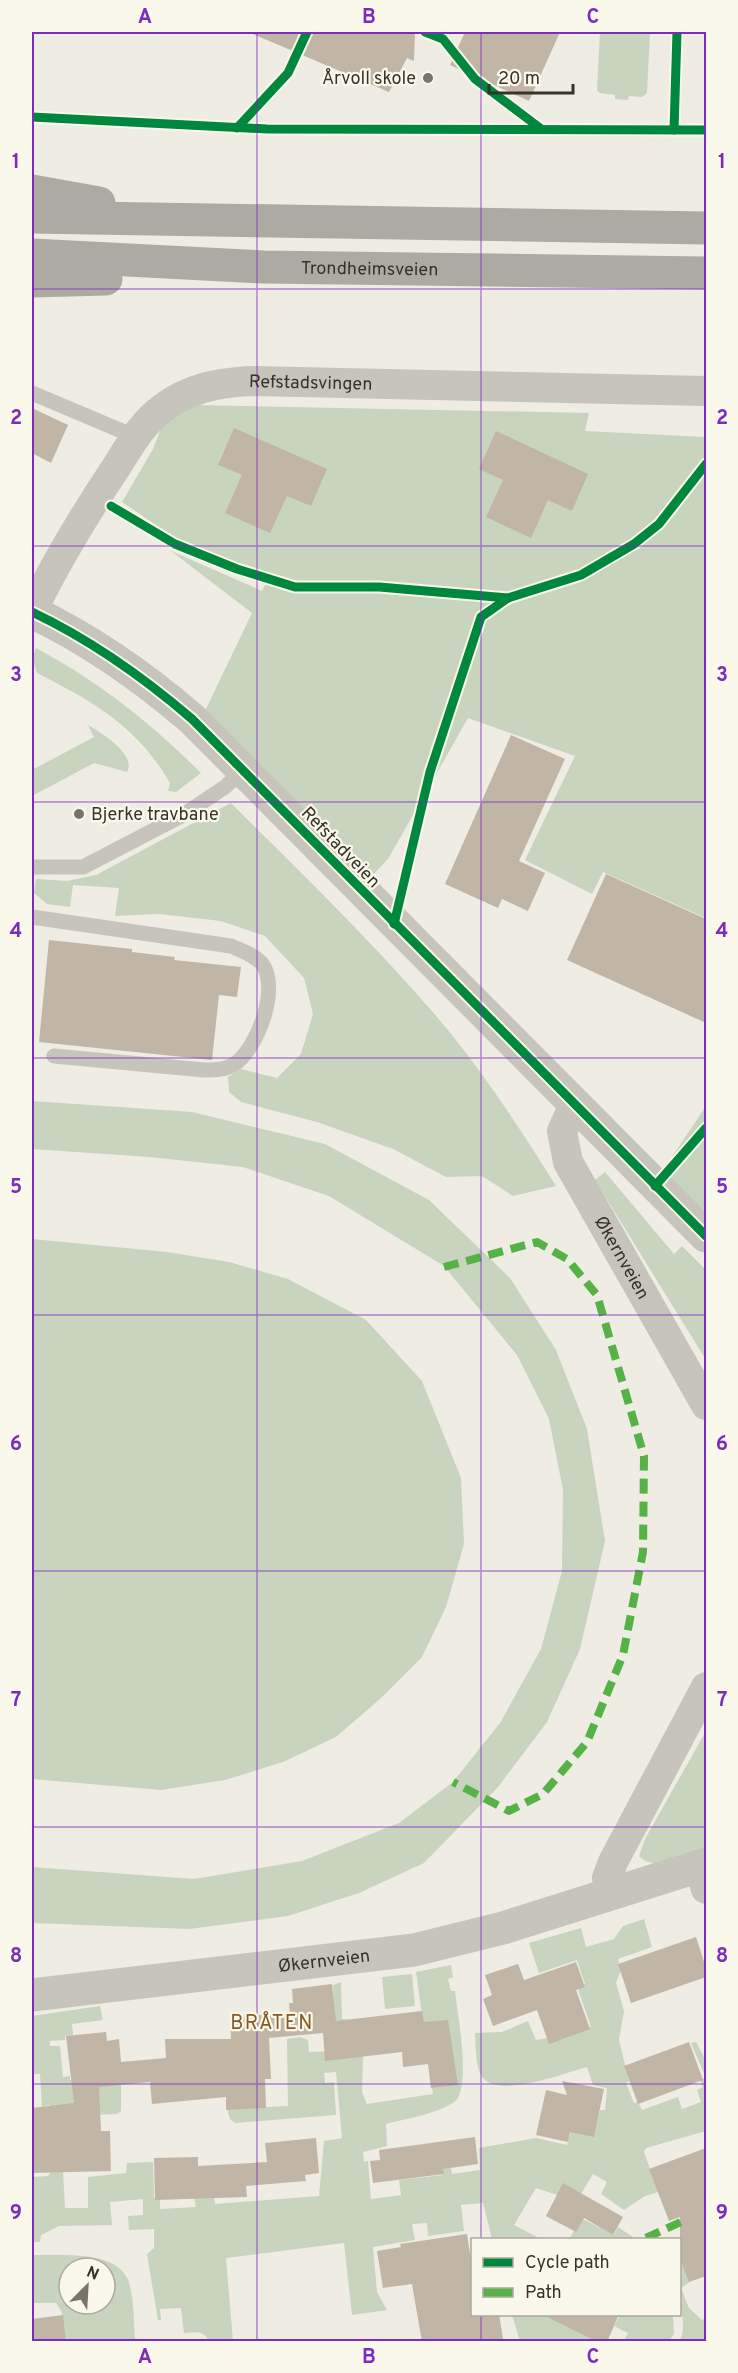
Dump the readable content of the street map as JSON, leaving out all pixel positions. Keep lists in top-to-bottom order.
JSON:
{
  "streets": {
    "highway": ["Trondheimsveien"],
    "street": ["Refstadsvingen", "Refstadveien", "Økernveien"]
  },
  "crossings": [
    ["Refstadsvingen", "Refstadveien"],
    ["Refstadveien", "Økernveien"]
  ],
  "districts": ["BRÅTEN"],
  "places": ["Årvoll skole", "Bjerke travbane"],
  "legend": ["Cycle path", "Path"],
  "scale_bar": "20 m",
  "north": "top right",
  "grid": {
    "columns": ["A", "B", "C"],
    "rows": [
      "1",
      "2",
      "3",
      "4",
      "5",
      "6",
      "7",
      "8",
      "9"
    ]
  }
}
